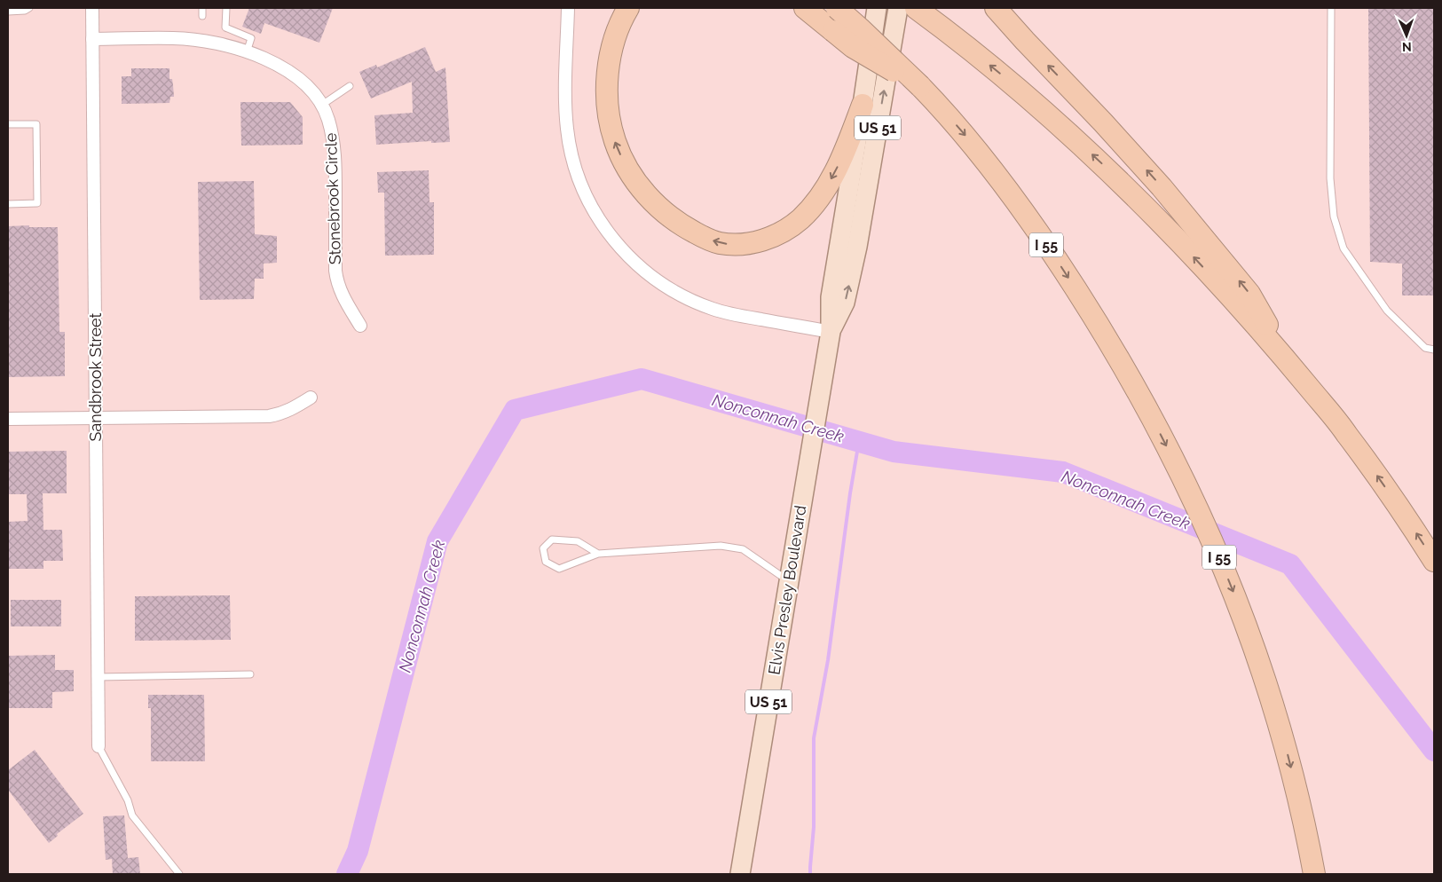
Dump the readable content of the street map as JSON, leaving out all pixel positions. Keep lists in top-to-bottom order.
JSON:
{
  "streets": {
    "highway": ["I 55"],
    "main road": ["US 51", "Elvis Presley Boulevard"],
    "street": ["Stonebrook Circle", "Sandbrook Street"]
  },
  "crossings": [
    ["Stonebrook Circle", "Sandbrook Street"]
  ],
  "water": ["Nonconnah Creek"],
  "north": "bottom"
}
